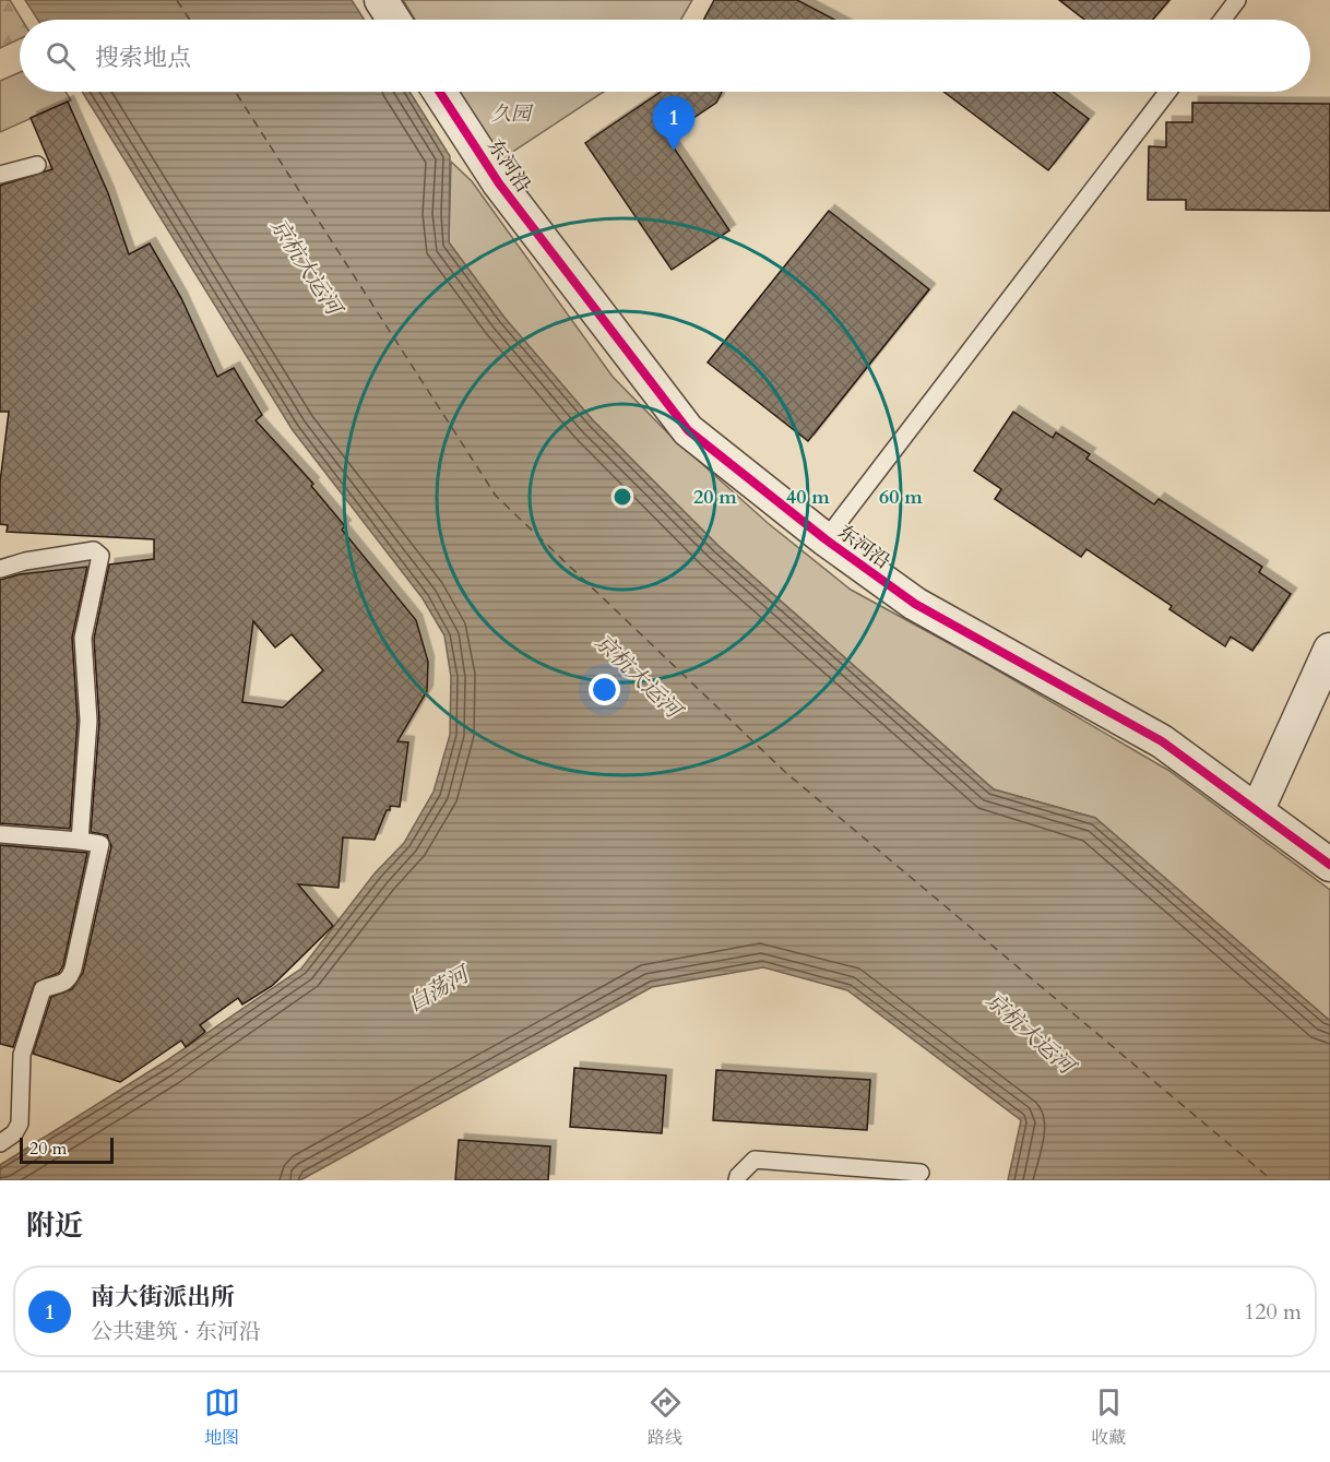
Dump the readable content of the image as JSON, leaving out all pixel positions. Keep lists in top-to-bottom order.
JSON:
{
  "streets": {
    "street": ["东河沿"]
  },
  "water": ["京杭大运河", "白荡河"],
  "parks": ["久园"],
  "scale_bar": "20 m",
  "page": {
    "search": "搜索地点",
    "pins": "1",
    "scale": "20 m",
    "heading": "附近",
    "list": [
      {
        "mark": "1",
        "name": "南大街派出所",
        "note": "公共建筑 · 东河沿",
        "value": "120 m"
      }
    ],
    "nav": ["地图", "路线", "收藏"]
  },
  "rings": ["20 m", "40 m", "60 m"]
}
